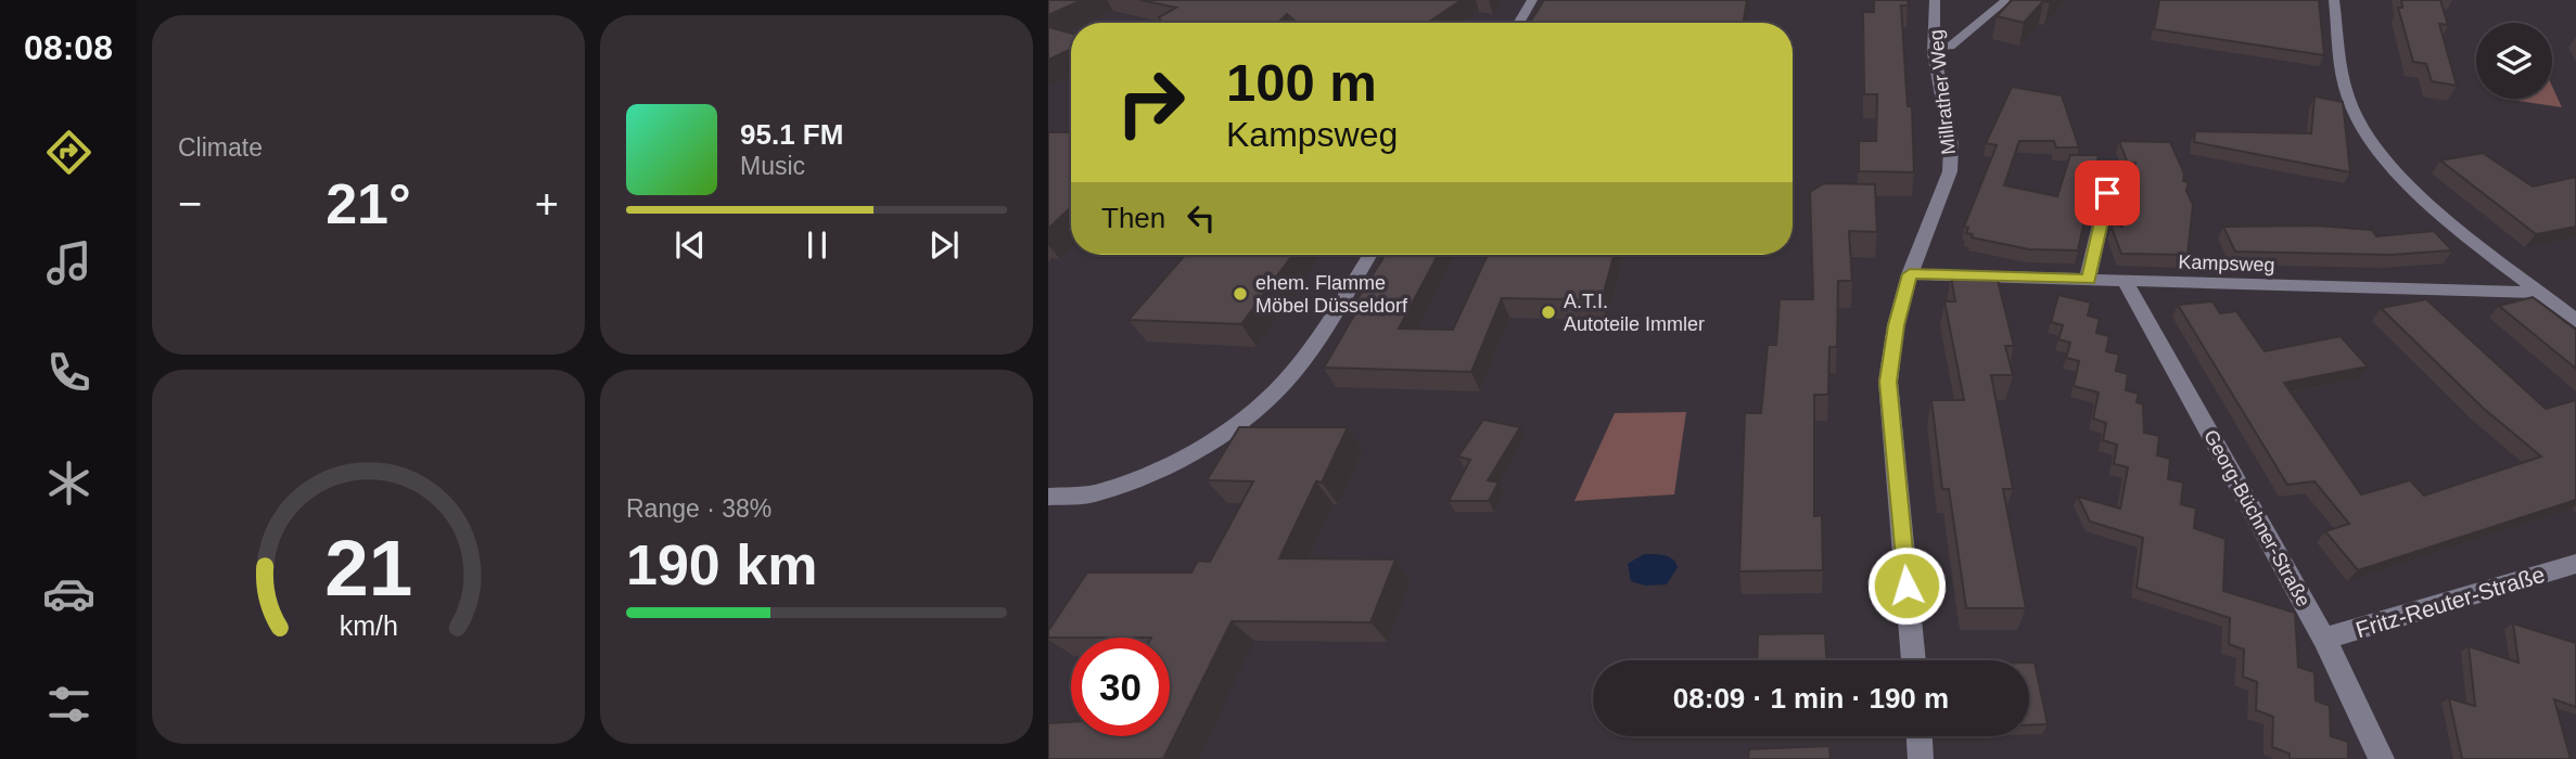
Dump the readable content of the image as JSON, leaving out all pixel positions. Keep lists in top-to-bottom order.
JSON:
{
  "streets": {
    "street": [
      "Millrather Weg",
      "Kampsweg",
      "Georg-Büchner-Straße",
      "Fritz-Reuter-Straße"
    ]
  },
  "crossings": [
    ["Millrather Weg", "Kampsweg"],
    ["Kampsweg", "Georg-Büchner-Straße"],
    ["Georg-Büchner-Straße", "Fritz-Reuter-Straße"]
  ],
  "places": ["ehem. Flamme Möbel Düsseldorf", "A.T.I. Autoteile Immler"],
  "page": {
    "tabs": "08:08",
    "tile": [
      "Climate",
      ["Range · 38%", "190 km"]
    ],
    "turn": ["100 m", "Kampsweg"],
    "song": ["95.1 FM", "Music"],
    "heat": ["−", "21°", "+"],
    "then": "Then",
    "limit": "30",
    "trip": "08:09 · 1 min · 190 m",
    "gauge": ["21", "km/h"]
  }
}
